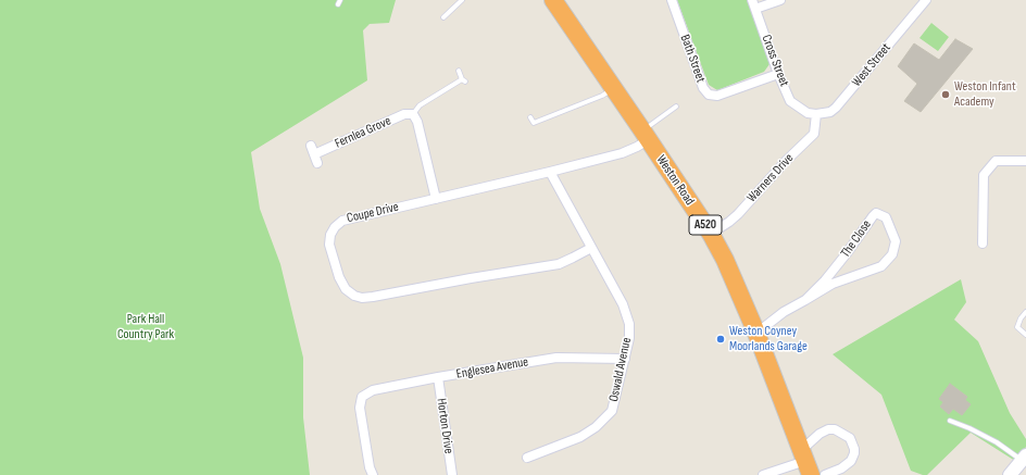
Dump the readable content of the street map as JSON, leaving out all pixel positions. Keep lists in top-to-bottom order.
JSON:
{
  "streets": {
    "highway": ["Weston Road", "A520"],
    "street": [
      "Bath Street",
      "Cross Street",
      "West Street",
      "Fernlea Grove",
      "Warners Drive",
      "Coupe Drive",
      "The Close",
      "Englesea Avenue",
      "Oswald Avenue",
      "Horton Drive"
    ]
  },
  "crossings": [
    ["Bath Street", "Cross Street"],
    ["Cross Street", "West Street"],
    ["Cross Street", "Warners Drive"],
    ["West Street", "Warners Drive"],
    ["Warners Drive", "Weston Road"],
    ["Weston Road", "Coupe Drive"],
    ["Weston Road", "The Close"],
    ["Coupe Drive", "Oswald Avenue"],
    ["Englesea Avenue", "Oswald Avenue"],
    ["Englesea Avenue", "Horton Drive"]
  ],
  "parks": ["Park Hall Country Park"],
  "places": ["Weston Infant Academy", "Weston Coyney Moorlands Garage"]
}
